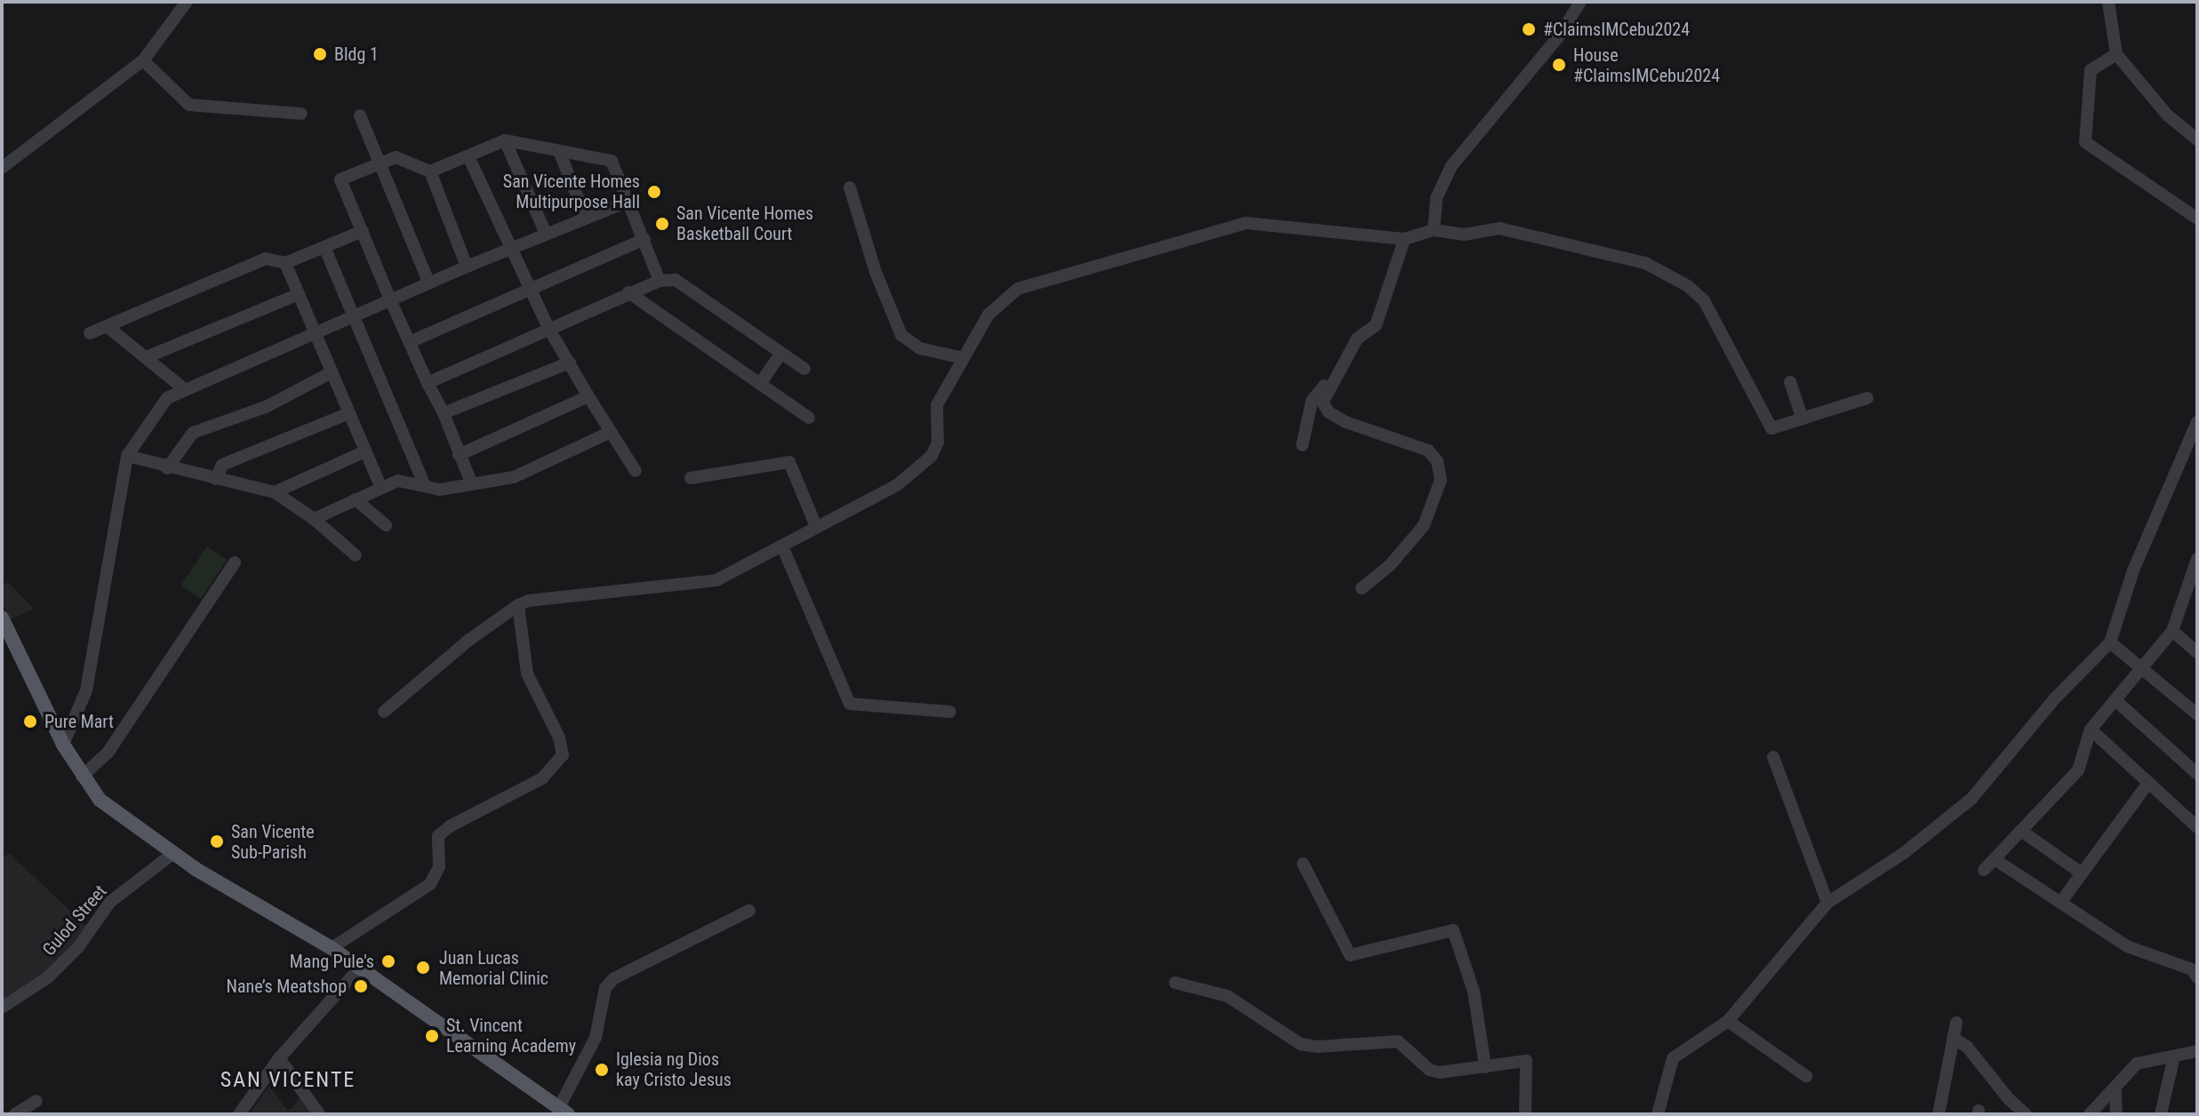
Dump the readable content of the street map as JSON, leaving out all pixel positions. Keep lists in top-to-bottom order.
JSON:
{
  "streets": {
    "street": ["Gulod Street"]
  },
  "districts": ["SAN VICENTE"],
  "places": [
    "#ClaimsIMCebu2024",
    "Bldg 1",
    "House #ClaimsIMCebu2024",
    "San Vicente Homes Multipurpose Hall",
    "San Vicente Homes Basketball Court",
    "Pure Mart",
    "San Vicente Sub-Parish",
    "Mang Pule's",
    "Juan Lucas Memorial Clinic",
    "Nane’s Meatshop",
    "St. Vincent Learning Academy",
    "Iglesia ng Dios kay Cristo Jesus"
  ]
}
